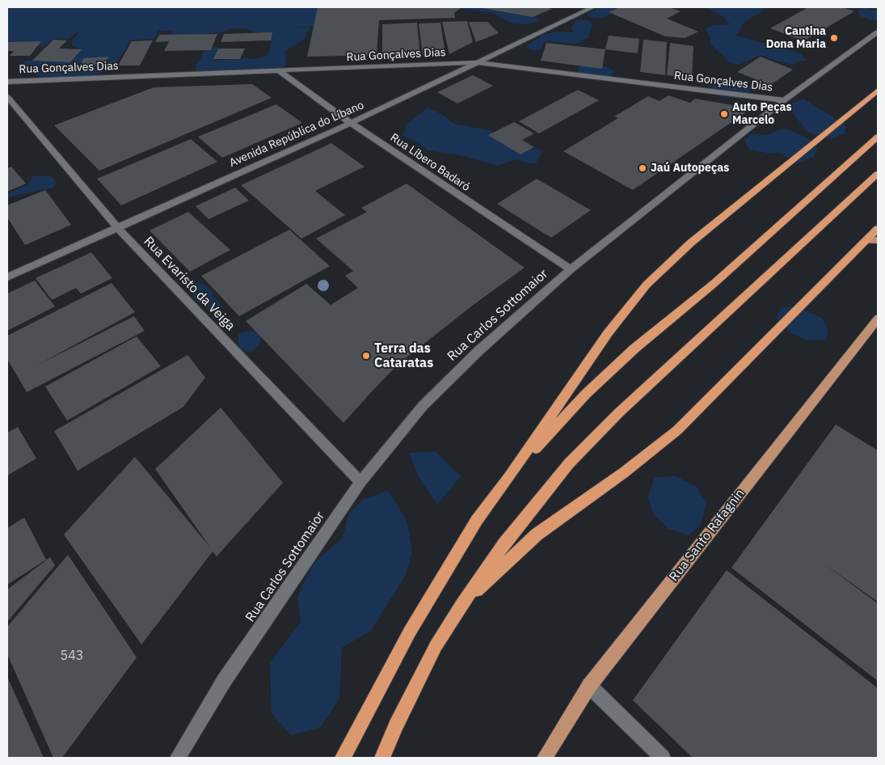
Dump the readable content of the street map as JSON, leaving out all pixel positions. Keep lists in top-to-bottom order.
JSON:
{
  "streets": {
    "main road": ["Rua Santo Rafagnin"],
    "street": [
      "Rua Gonçalves Dias",
      "Avenida República do Líbano",
      "Rua Líbero Badaró",
      "Rua Evaristo da Veiga",
      "Rua Carlos Sottomaior"
    ]
  },
  "crossings": [
    ["Rua Gonçalves Dias", "Avenida República do Líbano"],
    ["Rua Gonçalves Dias", "Rua Líbero Badaró"],
    ["Rua Gonçalves Dias", "Rua Carlos Sottomaior"],
    ["Avenida República do Líbano", "Rua Líbero Badaró"],
    ["Avenida República do Líbano", "Rua Evaristo da Veiga"],
    ["Rua Líbero Badaró", "Rua Carlos Sottomaior"],
    ["Rua Evaristo da Veiga", "Rua Carlos Sottomaior"]
  ],
  "places": [
    "Cantina Dona Maria",
    "Auto Peças Marcelo",
    "Jaú Autopeças",
    "Terra das Cataratas"
  ],
  "house_numbers": ["543"]
}
